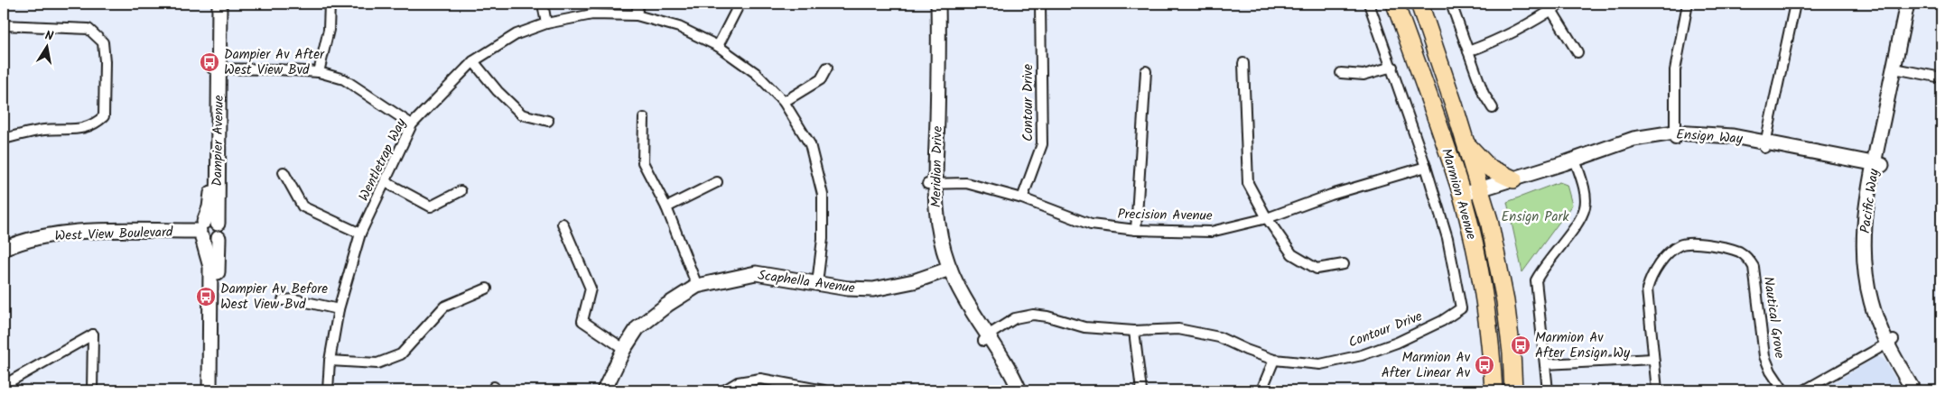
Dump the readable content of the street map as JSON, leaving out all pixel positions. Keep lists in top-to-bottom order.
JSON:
{
  "streets": {
    "highway": ["Marmion Avenue"],
    "street": [
      "Contour Drive",
      "Ensign Way",
      "Dampier Avenue",
      "Wentletrap Way",
      "Meridian Drive",
      "Pacific Way",
      "Precision Avenue",
      "West View Boulevard",
      "Scaphella Avenue",
      "Nautical Grove"
    ]
  },
  "crossings": [
    ["Contour Drive", "Meridian Drive"],
    ["Contour Drive", "Precision Avenue"],
    ["Ensign Way", "Marmion Avenue"],
    ["Ensign Way", "Pacific Way"],
    ["Dampier Avenue", "West View Boulevard"],
    ["Wentletrap Way", "Scaphella Avenue"],
    ["Meridian Drive", "Precision Avenue"],
    ["Meridian Drive", "Scaphella Avenue"]
  ],
  "parks": ["Ensign Park"],
  "places": {
    "bus stop": [
      "Dampier Av After West View Bvd",
      "Dampier Av Before West View Bvd",
      "Marmion Av After Ensign Wy",
      "Marmion Av After Linear Av"
    ]
  },
  "north": "top"
}
